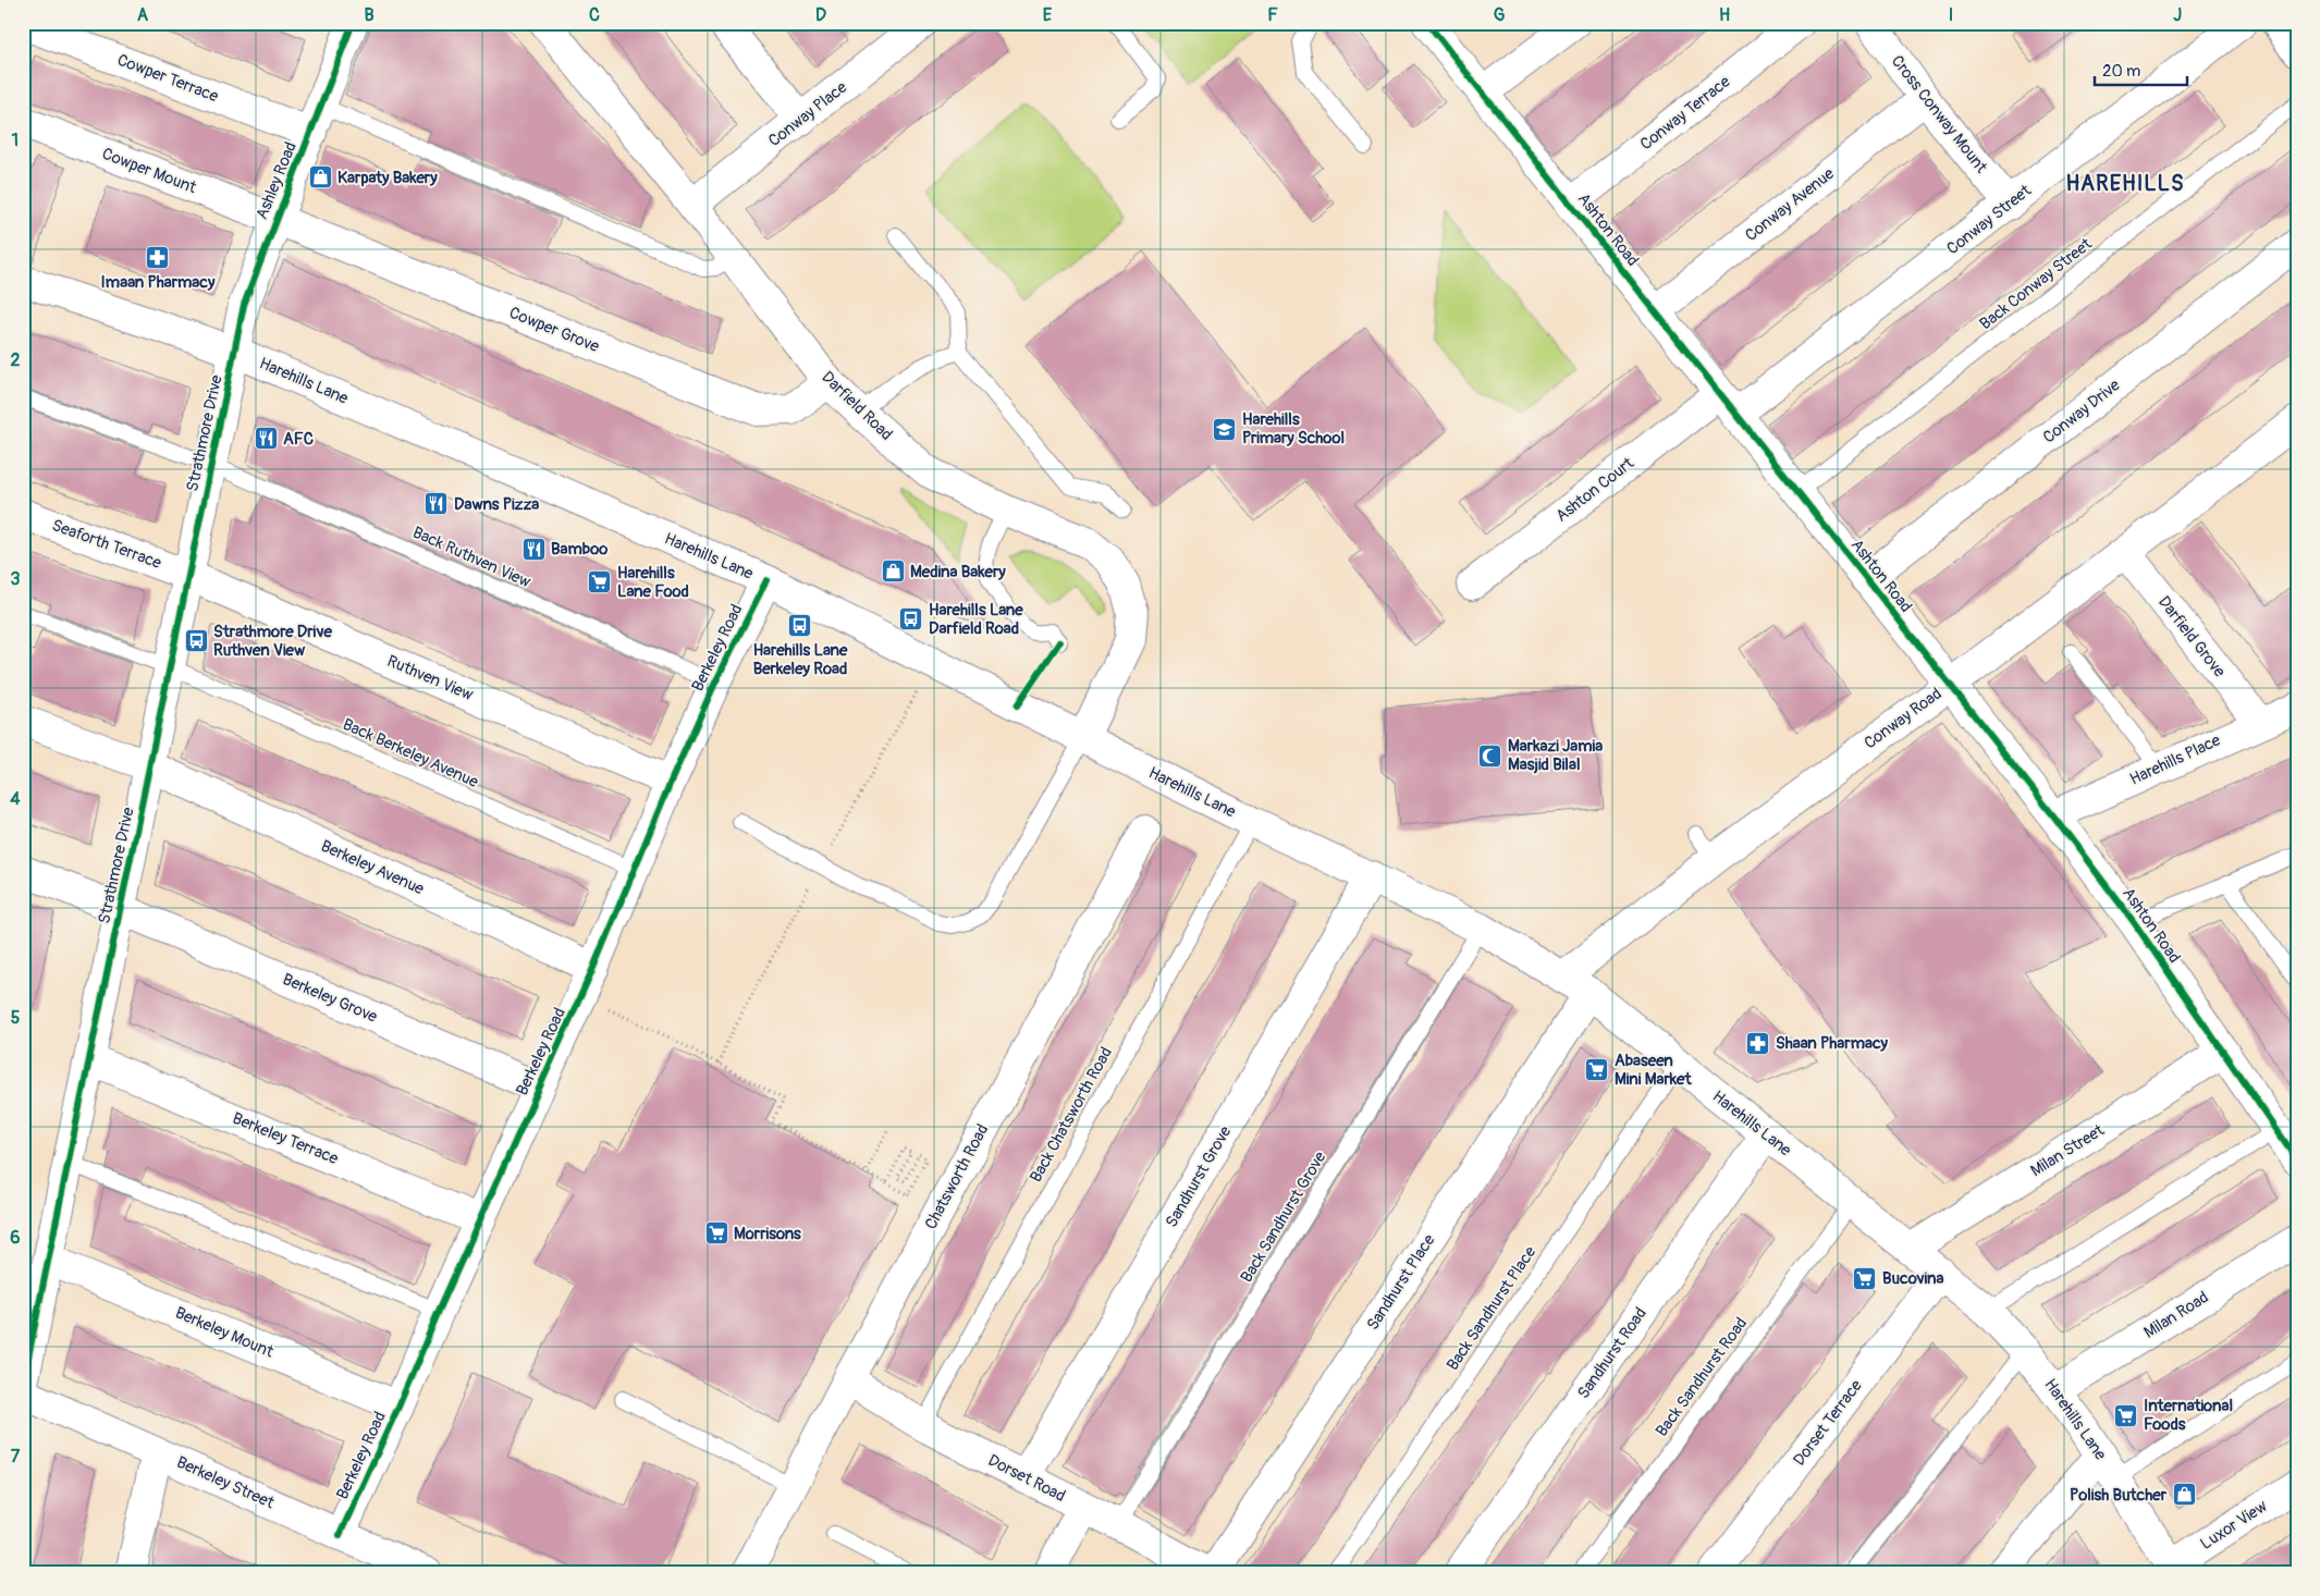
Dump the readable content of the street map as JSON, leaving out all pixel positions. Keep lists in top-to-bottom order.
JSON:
{
  "streets": {
    "street": [
      "Cowper Terrace",
      "Conway Terrace",
      "Conway Place",
      "Cross Conway Mount",
      "Cowper Mount",
      "Ashley Road",
      "Conway Avenue",
      "Conway Street",
      "Ashton Road",
      "Cowper Grove",
      "Harehills Lane",
      "Darfield Road",
      "Conway Drive",
      "Strathmore Drive",
      "Ashton Court",
      "Seaforth Terrace",
      "Darfield Grove",
      "Berkeley Road",
      "Ruthven View",
      "Conway Road",
      "Harehills Place",
      "Berkeley Avenue",
      "Berkeley Grove",
      "Berkeley Terrace",
      "Milan Street",
      "Chatsworth Road",
      "Sandhurst Grove",
      "Sandhurst Place",
      "Milan Road",
      "Berkeley Mount",
      "Sandhurst Road",
      "Dorset Terrace",
      "Dorset Road",
      "Berkeley Street",
      "Luxor View"
    ],
    "lane": [
      "Back Conway Street",
      "Back Ruthven View",
      "Back Berkeley Avenue",
      "Back Chatsworth Road",
      "Back Sandhurst Grove",
      "Back Sandhurst Place",
      "Back Sandhurst Road"
    ]
  },
  "crossings": [
    ["Cowper Terrace", "Ashley Road"],
    ["Conway Terrace", "Ashton Road"],
    ["Conway Place", "Darfield Road"],
    ["Cross Conway Mount", "Conway Avenue"],
    ["Cross Conway Mount", "Conway Street"],
    ["Cowper Mount", "Ashley Road"],
    ["Cowper Mount", "Cowper Grove"],
    ["Ashley Road", "Cowper Grove"],
    ["Ashley Road", "Harehills Lane"],
    ["Ashley Road", "Strathmore Drive"],
    ["Conway Avenue", "Ashton Road"],
    ["Conway Street", "Ashton Road"],
    ["Conway Street", "Ashton Court"],
    ["Ashton Road", "Back Conway Street"],
    ["Ashton Road", "Conway Drive"],
    ["Ashton Road", "Ashton Court"],
    ["Ashton Road", "Conway Road"],
    ["Ashton Road", "Harehills Place"],
    ["Ashton Road", "Milan Street"],
    ["Cowper Grove", "Darfield Road"],
    ["Harehills Lane", "Darfield Road"],
    ["Harehills Lane", "Strathmore Drive"],
    ["Harehills Lane", "Berkeley Road"],
    ["Harehills Lane", "Conway Road"],
    ["Harehills Lane", "Back Chatsworth Road"],
    ["Harehills Lane", "Milan Street"],
    ["Harehills Lane", "Sandhurst Grove"],
    ["Harehills Lane", "Back Sandhurst Grove"],
    ["Harehills Lane", "Sandhurst Place"],
    ["Harehills Lane", "Back Sandhurst Place"],
    ["Harehills Lane", "Milan Road"],
    ["Harehills Lane", "Sandhurst Road"],
    ["Harehills Lane", "Back Sandhurst Road"],
    ["Harehills Lane", "Dorset Terrace"],
    ["Harehills Lane", "Luxor View"],
    ["Strathmore Drive", "Seaforth Terrace"],
    ["Strathmore Drive", "Back Ruthven View"],
    ["Strathmore Drive", "Ruthven View"],
    ["Strathmore Drive", "Back Berkeley Avenue"],
    ["Strathmore Drive", "Berkeley Avenue"],
    ["Strathmore Drive", "Berkeley Grove"],
    ["Strathmore Drive", "Berkeley Terrace"],
    ["Strathmore Drive", "Berkeley Mount"],
    ["Seaforth Terrace", "Ruthven View"],
    ["Back Ruthven View", "Berkeley Road"],
    ["Darfield Grove", "Conway Road"],
    ["Darfield Grove", "Harehills Place"],
    ["Berkeley Road", "Ruthven View"],
    ["Berkeley Road", "Back Berkeley Avenue"],
    ["Berkeley Road", "Berkeley Avenue"],
    ["Berkeley Road", "Berkeley Grove"],
    ["Berkeley Road", "Berkeley Terrace"],
    ["Berkeley Road", "Berkeley Mount"],
    ["Berkeley Road", "Berkeley Street"],
    ["Back Chatsworth Road", "Dorset Road"],
    ["Chatsworth Road", "Dorset Road"],
    ["Sandhurst Grove", "Dorset Road"],
    ["Back Sandhurst Grove", "Dorset Road"]
  ],
  "districts": ["HAREHILLS"],
  "places": {
    "shop": ["Karpaty Bakery", "Medina Bakery", "Polish Butcher"],
    "pharmacy": ["Imaan Pharmacy", "Shaan Pharmacy"],
    "school or university": ["Harehills Primary School"],
    "restaurant": ["AFC", "Dawns Pizza", "Bamboo"],
    "supermarket": [
      "Harehills Lane Food",
      "Abaseen Mini Market",
      "Morrisons",
      "Bucovina",
      "International Foods"
    ],
    "bus stop": ["Harehills Lane Darfield Road", "Harehills Lane Berkeley Road", "Strathmore Drive Ruthven View"],
    "mosque": ["Markazi Jamia Masjid Bilal"]
  },
  "scale_bar": "20 m",
  "grid": {
    "columns": [
      "A",
      "B",
      "C",
      "D",
      "E",
      "F",
      "G",
      "H",
      "I",
      "J"
    ],
    "rows": [
      "1",
      "2",
      "3",
      "4",
      "5",
      "6",
      "7"
    ]
  }
}
